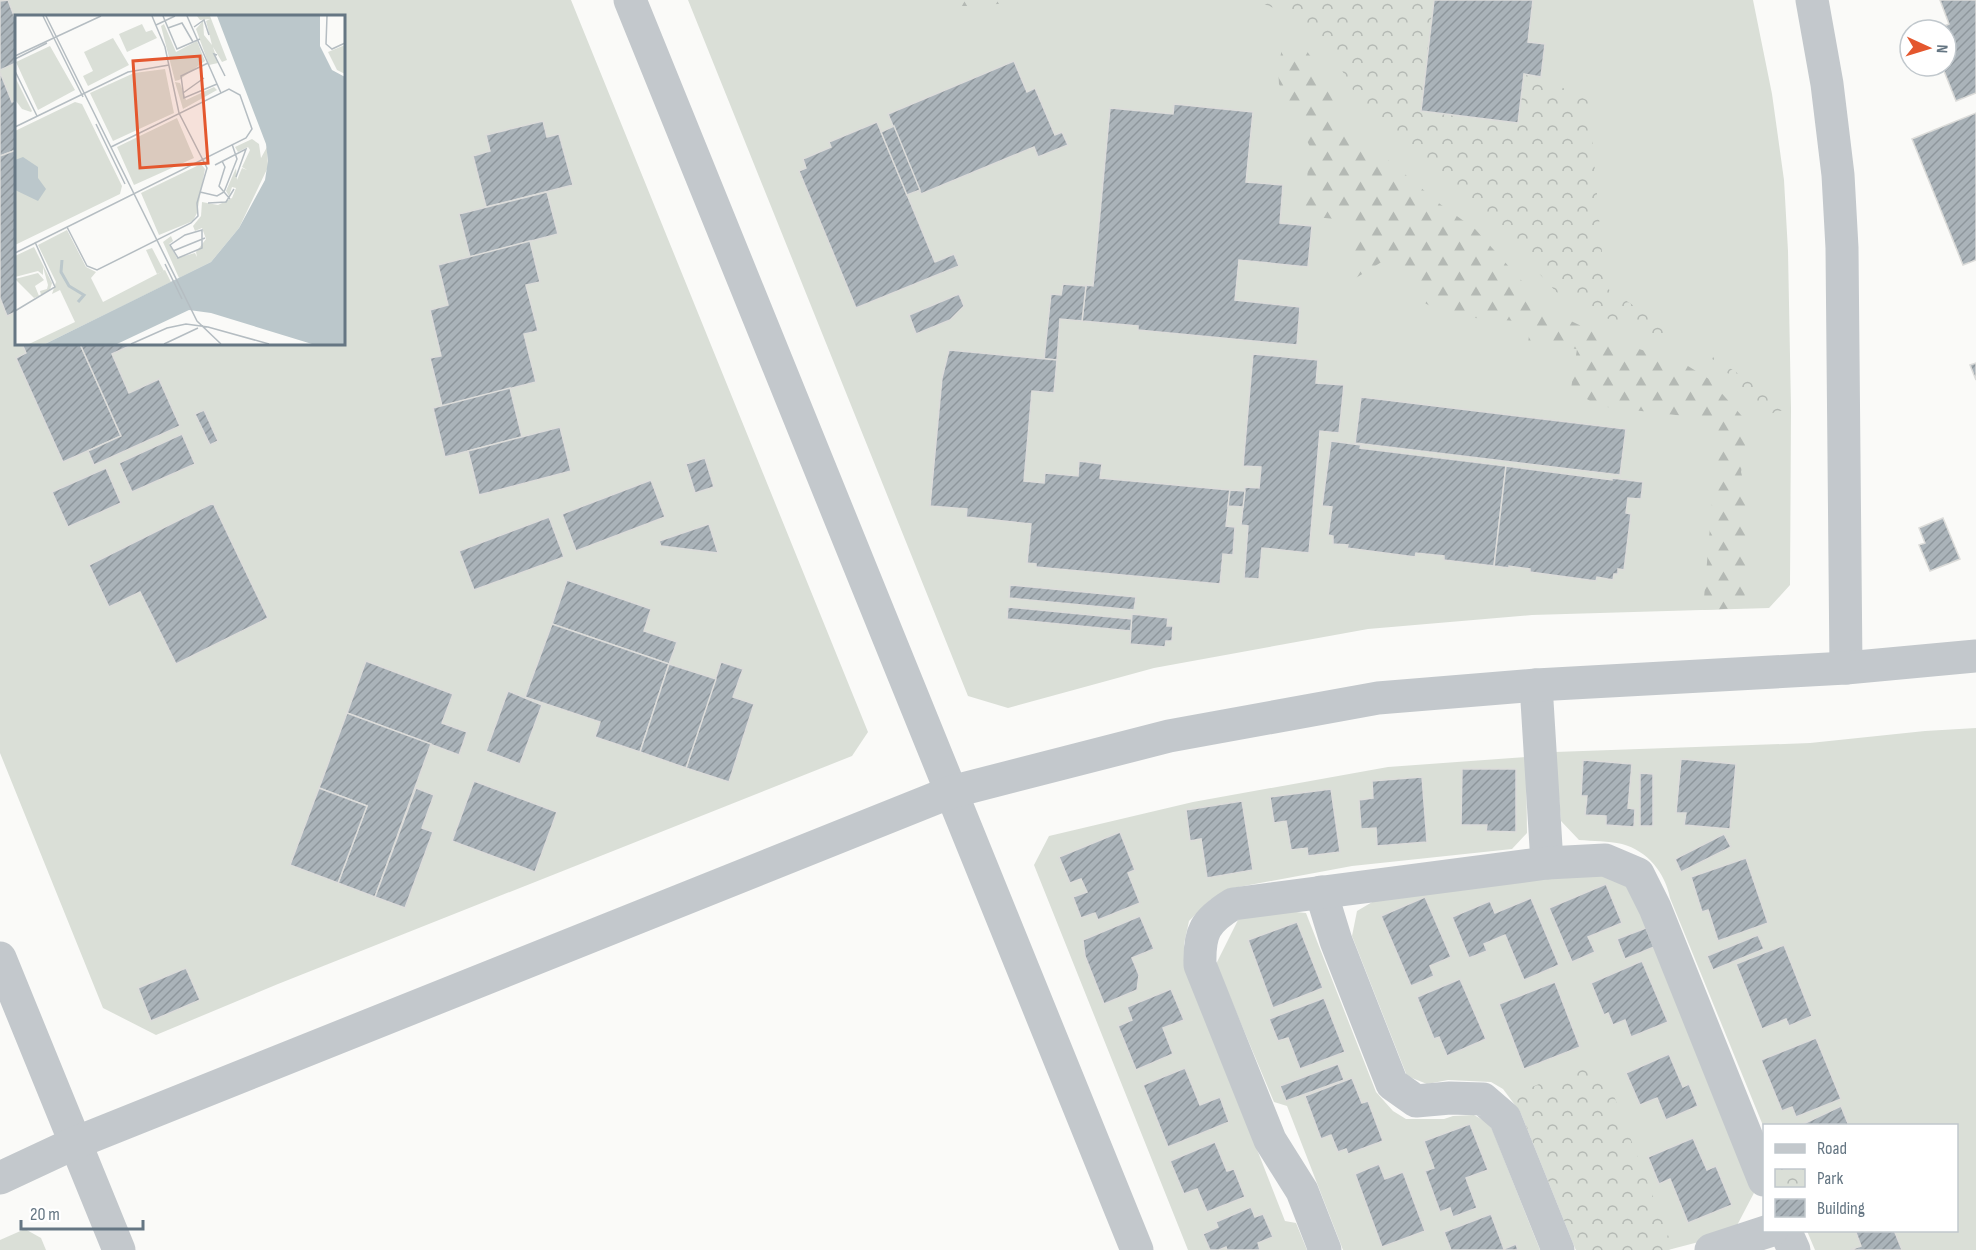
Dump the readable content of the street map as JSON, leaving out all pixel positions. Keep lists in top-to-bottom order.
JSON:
{
  "legend": ["Road", "Park", "Building"],
  "scale_bar": "20 m",
  "north": "right"
}
